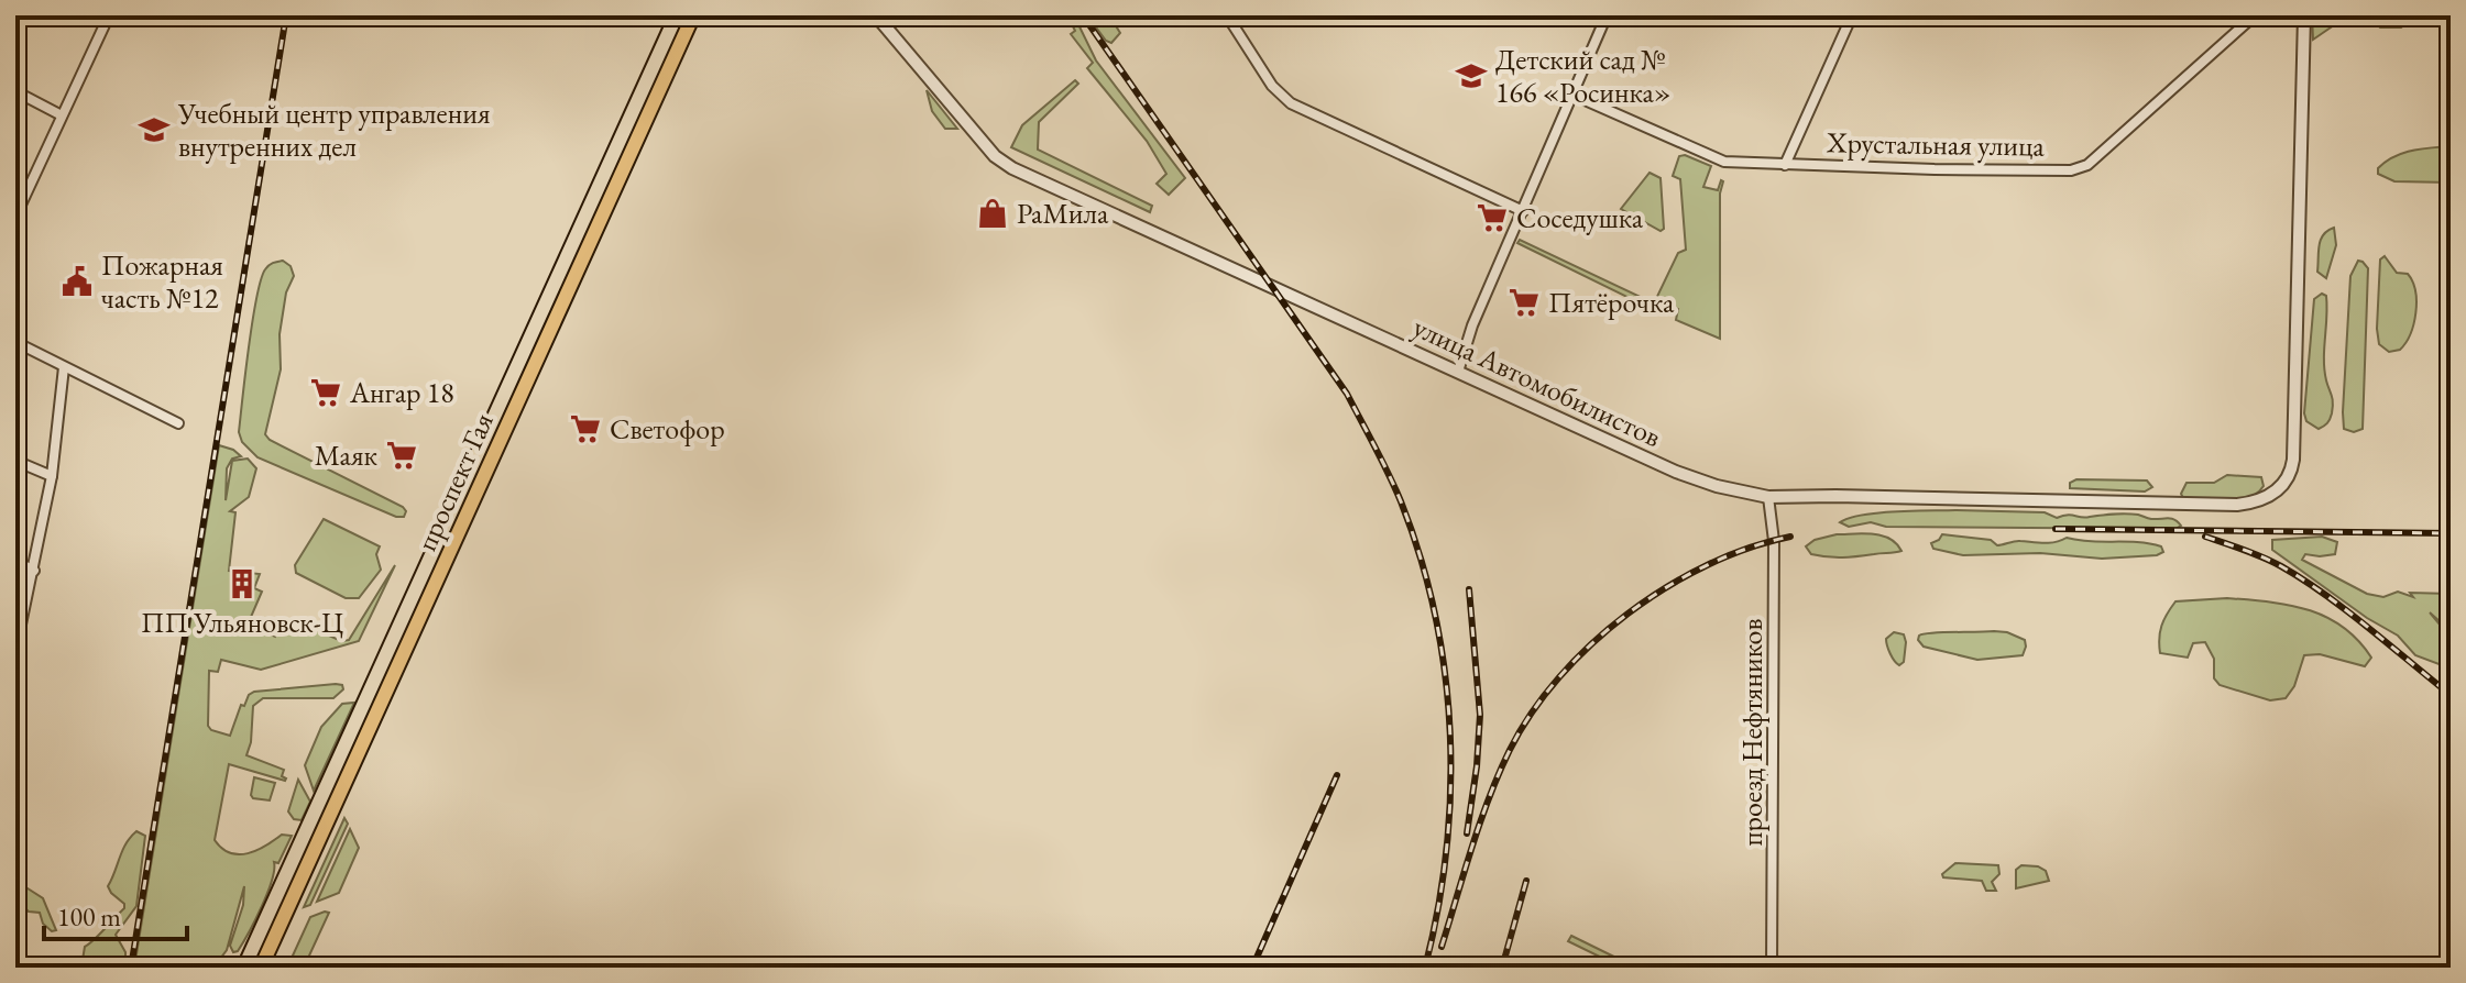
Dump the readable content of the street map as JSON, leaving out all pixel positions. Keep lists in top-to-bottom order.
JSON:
{
  "streets": {
    "main road": ["проспект Гая"],
    "street": ["Хрустальная улица", "улица Автомобилистов", "проезд Нефтяников"]
  },
  "crossings": [
    ["улица Автомобилистов", "проезд Нефтяников"]
  ],
  "places": {
    "school or university": ["Детский сад № 166 «Росинка»", "Учебный центр управления внутренних дел"],
    "shop": ["РаМила"],
    "supermarket": [
      "Соседушка",
      "Пятёрочка",
      "Ангар 18",
      "Светофор",
      "Маяк"
    ],
    "public building": ["Пожарная часть №12"],
    "building": ["ПП Ульяновск-Ц"]
  },
  "scale_bar": "100 m"
}
